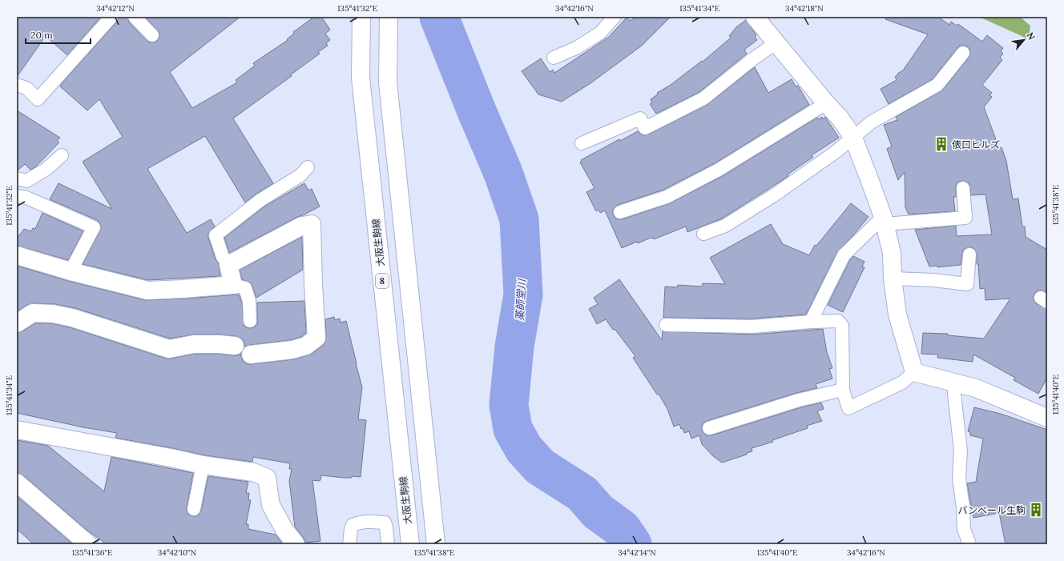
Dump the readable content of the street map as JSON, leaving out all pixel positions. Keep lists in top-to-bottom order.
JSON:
{
  "streets": {
    "street": ["大阪生駒線", "8"]
  },
  "water": ["薬師堂川"],
  "places": {
    "building": ["俵口ヒルズ", "バンベール生駒"]
  },
  "scale_bar": "20 m",
  "north": "top right",
  "coordinates": [
    "34°42'12\"N",
    "135°41'32\"E",
    "34°42'16\"N",
    "135°41'34\"E",
    "34°42'18\"N",
    "135°41'38\"E",
    "135°41'40\"E",
    "135°41'36\"E",
    "34°42'10\"N",
    "34°42'14\"N"
  ]
}
